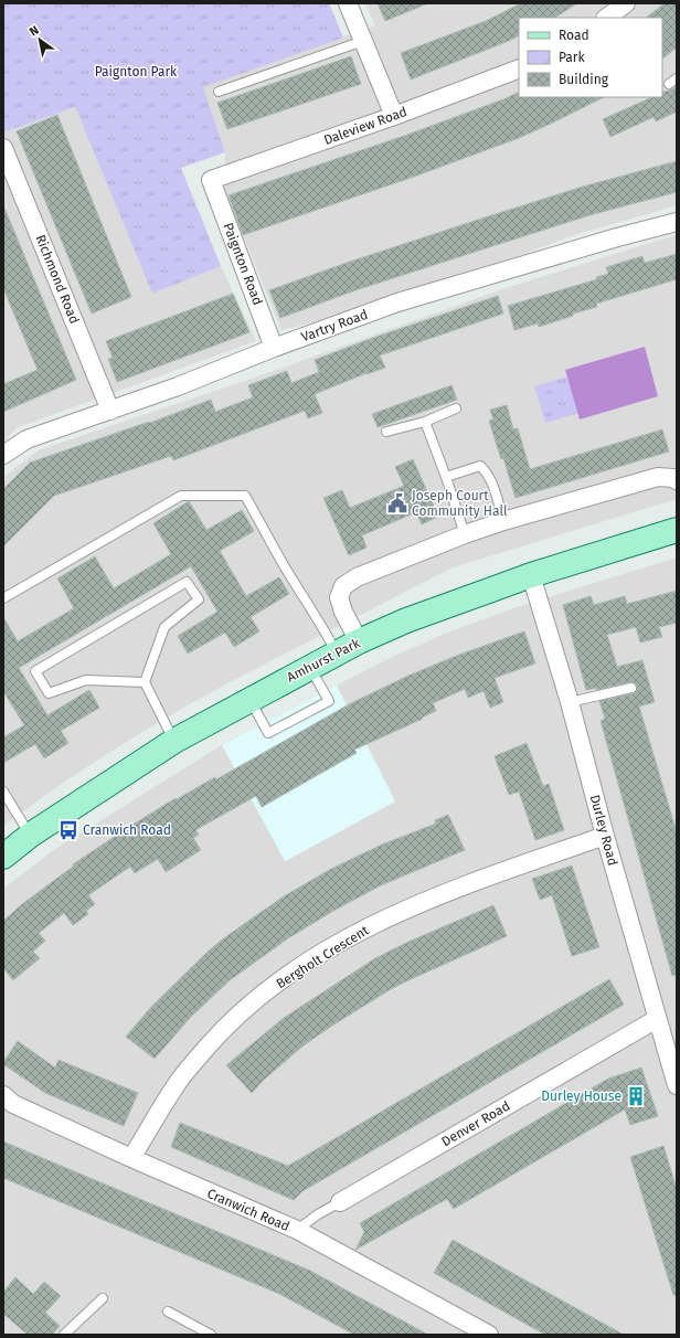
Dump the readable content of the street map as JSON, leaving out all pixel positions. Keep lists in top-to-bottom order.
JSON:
{
  "streets": {
    "main road": ["Amhurst Park"],
    "street": [
      "Daleview Road",
      "Paignton Road",
      "Richmond Road",
      "Vartry Road",
      "Durley Road",
      "Bergholt Crescent",
      "Denver Road",
      "Cranwich Road"
    ]
  },
  "crossings": [
    ["Daleview Road", "Paignton Road"],
    ["Paignton Road", "Vartry Road"],
    ["Richmond Road", "Vartry Road"],
    ["Amhurst Park", "Durley Road"],
    ["Durley Road", "Bergholt Crescent"],
    ["Durley Road", "Denver Road"],
    ["Bergholt Crescent", "Cranwich Road"],
    ["Denver Road", "Cranwich Road"]
  ],
  "parks": ["Paignton Park"],
  "places": {
    "public building": ["Joseph Court Community Hall"],
    "bus stop": ["Cranwich Road"],
    "building": ["Durley House"]
  },
  "legend": ["Road", "Park", "Building"],
  "north": "top left"
}
